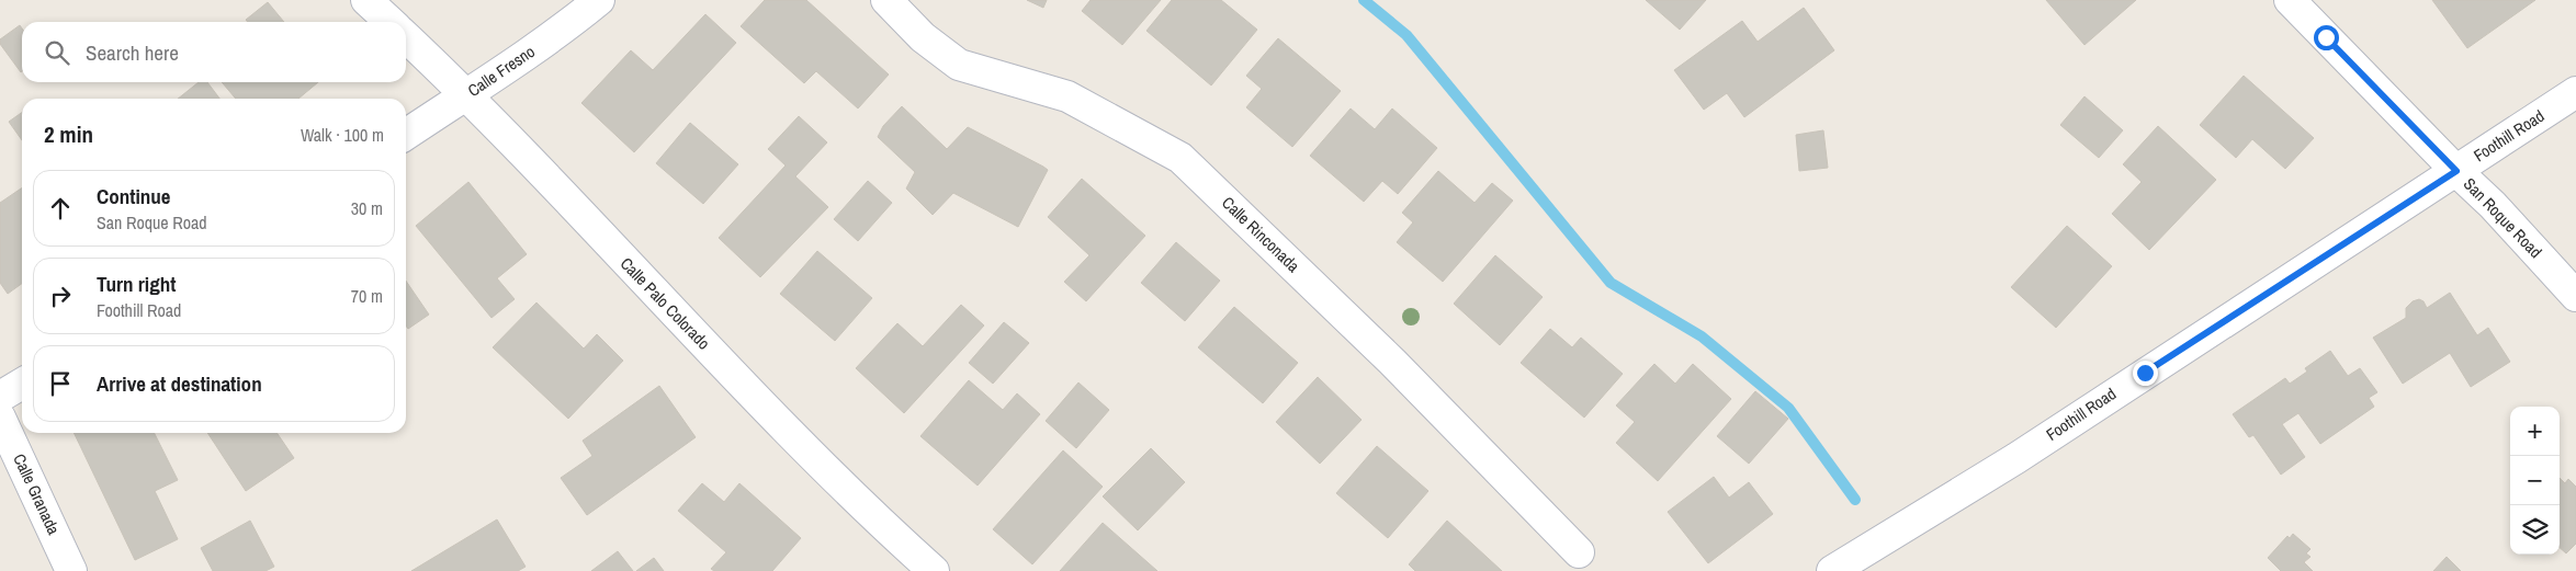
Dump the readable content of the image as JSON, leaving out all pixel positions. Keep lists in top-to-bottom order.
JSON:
{
  "streets": {
    "street": [
      "Calle Fresno",
      "Foothill Road",
      "San Roque Road",
      "Calle Rinconada",
      "Calle Palo Colorado",
      "Calle Granada"
    ]
  },
  "crossings": [
    ["Calle Fresno", "Calle Palo Colorado"],
    ["Foothill Road", "San Roque Road"]
  ],
  "page": {
    "search": "Search here",
    "heading": ["2 min", "Walk · 100 m"],
    "list": [
      ["Continue", "San Roque Road", "30 m"],
      ["Turn right", "Foothill Road", "70 m"],
      "Arrive at destination"
    ],
    "map_buttons": ["+", "−"]
  }
}
